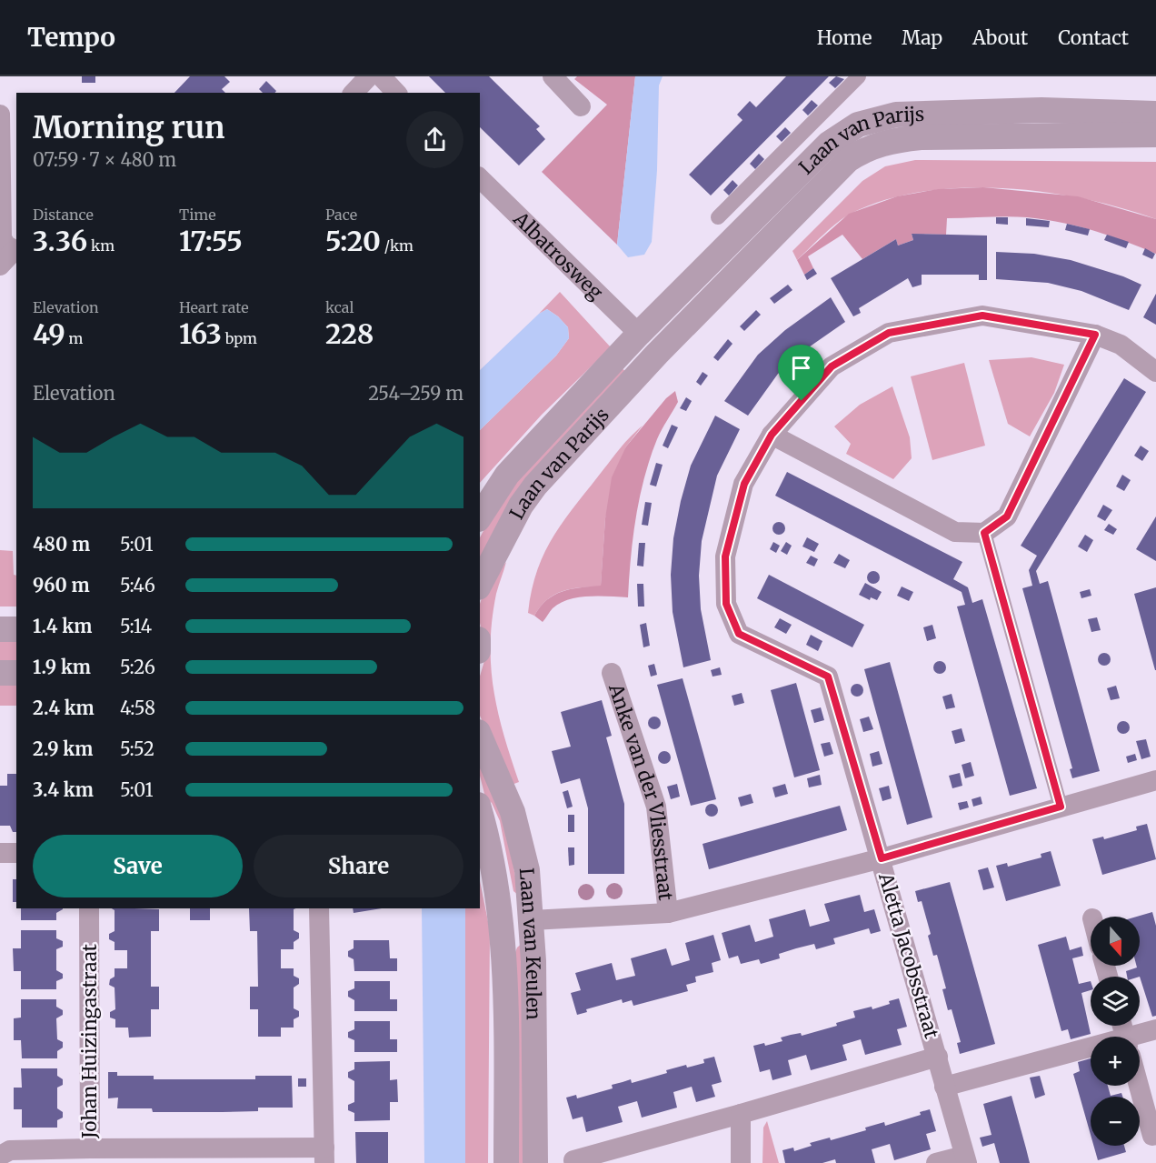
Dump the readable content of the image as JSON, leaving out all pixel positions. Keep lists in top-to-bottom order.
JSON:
{
  "streets": {
    "street": [
      "Laan van Parijs",
      "Albatrosweg",
      "Anke van der Vliesstraat",
      "Laan van Keulen",
      "Aletta Jacobsstraat",
      "Johan Huizingastraat"
    ]
  },
  "crossings": [
    ["Laan van Parijs", "Albatrosweg"]
  ],
  "north": "bottom",
  "page": {
    "header": "Tempo",
    "nav": [
      "Home",
      "Map",
      "About",
      "Contact"
    ],
    "heading": ["Morning run", "07:59 · 7 × 480 m"],
    "stats": [
      ["Distance", "3.36 km"],
      ["Time", "17:55"],
      ["Pace", "5:20 /km"],
      ["Elevation", "49 m"],
      ["Heart rate", "163 bpm"],
      ["kcal", "228"]
    ],
    "chart": ["Elevation", "254–259 m"],
    "list": [
      {
        "name": "480 m",
        "note": "5:01"
      },
      {
        "name": "960 m",
        "note": "5:46"
      },
      {
        "name": "1.4 km",
        "note": "5:14"
      },
      {
        "name": "1.9 km",
        "note": "5:26"
      },
      {
        "name": "2.4 km",
        "note": "4:58"
      },
      {
        "name": "2.9 km",
        "note": "5:52"
      },
      {
        "name": "3.4 km",
        "note": "5:01"
      }
    ],
    "buttons": ["Save", "Share"],
    "map_buttons": ["+", "−"]
  }
}
